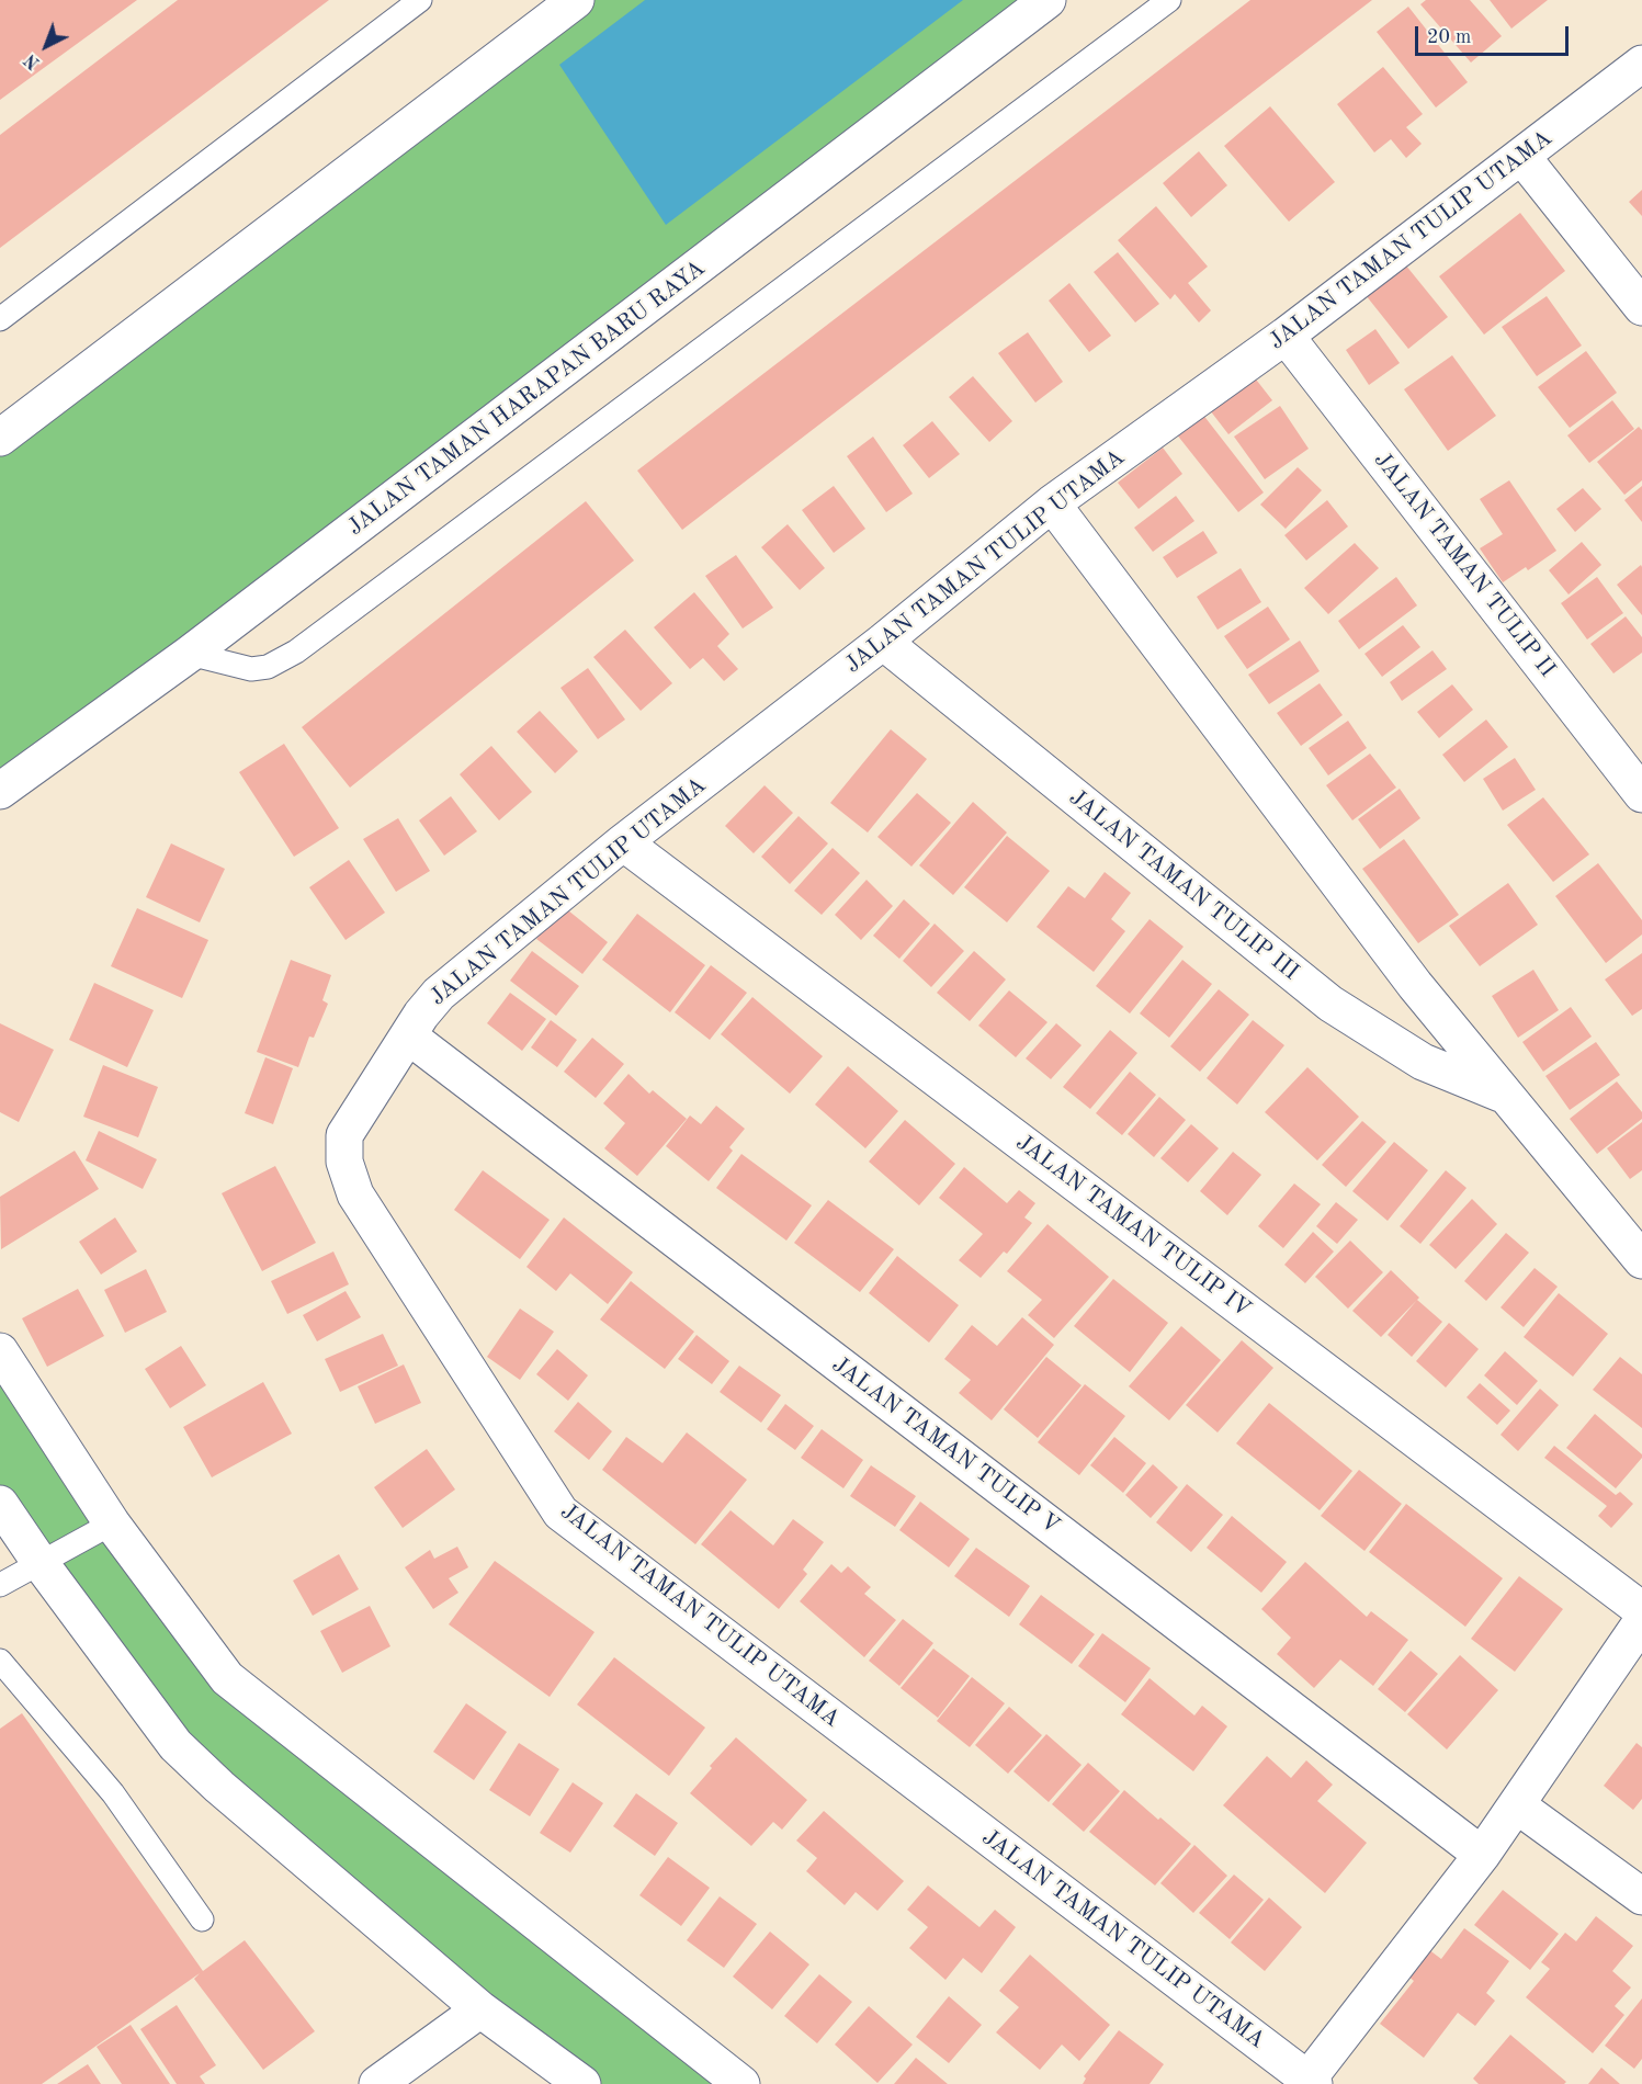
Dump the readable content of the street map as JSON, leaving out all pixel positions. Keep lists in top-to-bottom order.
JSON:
{
  "streets": {
    "street": [
      "JALAN TAMAN TULIP UTAMA",
      "JALAN TAMAN HARAPAN BARU RAYA",
      "JALAN TAMAN TULIP II",
      "JALAN TAMAN TULIP III",
      "JALAN TAMAN TULIP IV",
      "JALAN TAMAN TULIP V"
    ]
  },
  "crossings": [
    ["JALAN TAMAN TULIP UTAMA", "JALAN TAMAN TULIP II"],
    ["JALAN TAMAN TULIP UTAMA", "JALAN TAMAN TULIP III"],
    ["JALAN TAMAN TULIP UTAMA", "JALAN TAMAN TULIP IV"],
    ["JALAN TAMAN TULIP UTAMA", "JALAN TAMAN TULIP V"]
  ],
  "scale_bar": "20 m",
  "north": "bottom left"
}
